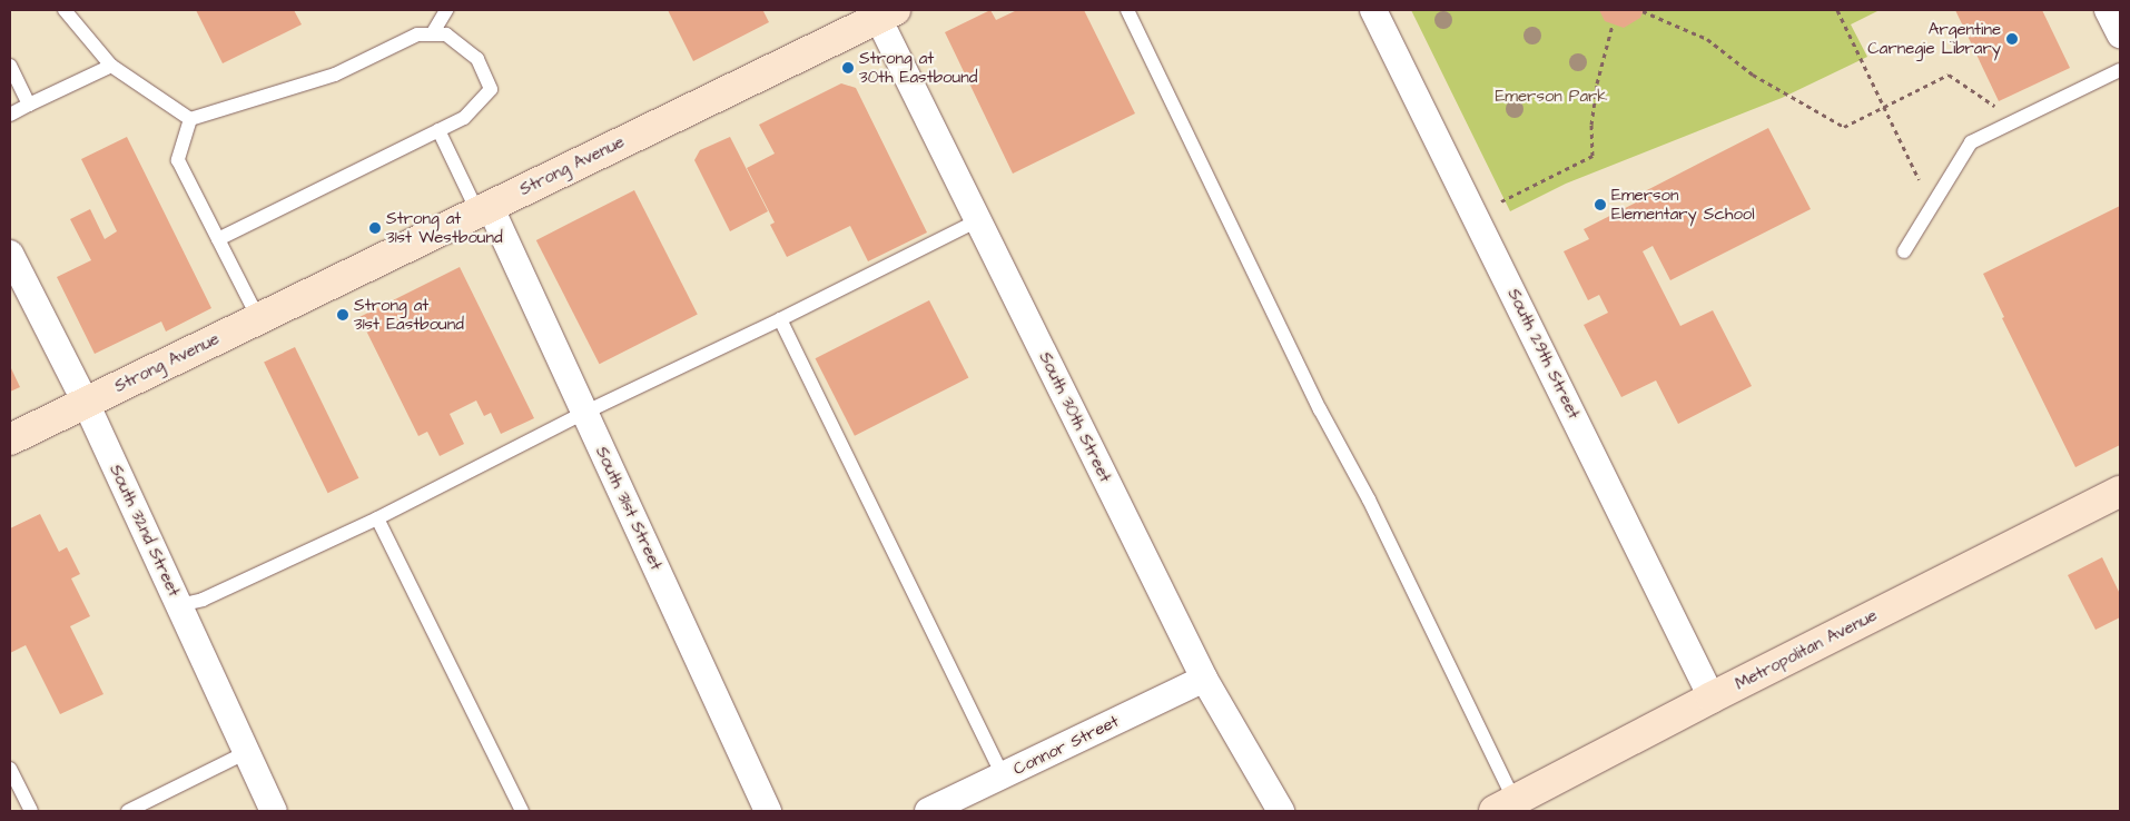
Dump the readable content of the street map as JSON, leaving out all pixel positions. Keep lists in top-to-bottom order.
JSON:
{
  "streets": {
    "street": [
      "Strong Avenue",
      "South 29th Street",
      "South 30th Street",
      "South 31st Street",
      "South 32nd Street",
      "Metropolitan Avenue",
      "Connor Street"
    ]
  },
  "crossings": [
    ["Strong Avenue", "South 30th Street"],
    ["Strong Avenue", "South 31st Street"],
    ["Strong Avenue", "South 32nd Street"],
    ["South 29th Street", "Metropolitan Avenue"],
    ["South 30th Street", "Connor Street"]
  ],
  "parks": ["Emerson Park"],
  "places": [
    "Argentine Carnegie Library",
    "Strong at 30th Eastbound",
    "Emerson Elementary School",
    "Strong at 31st Westbound",
    "Strong at 31st Eastbound"
  ]
}
